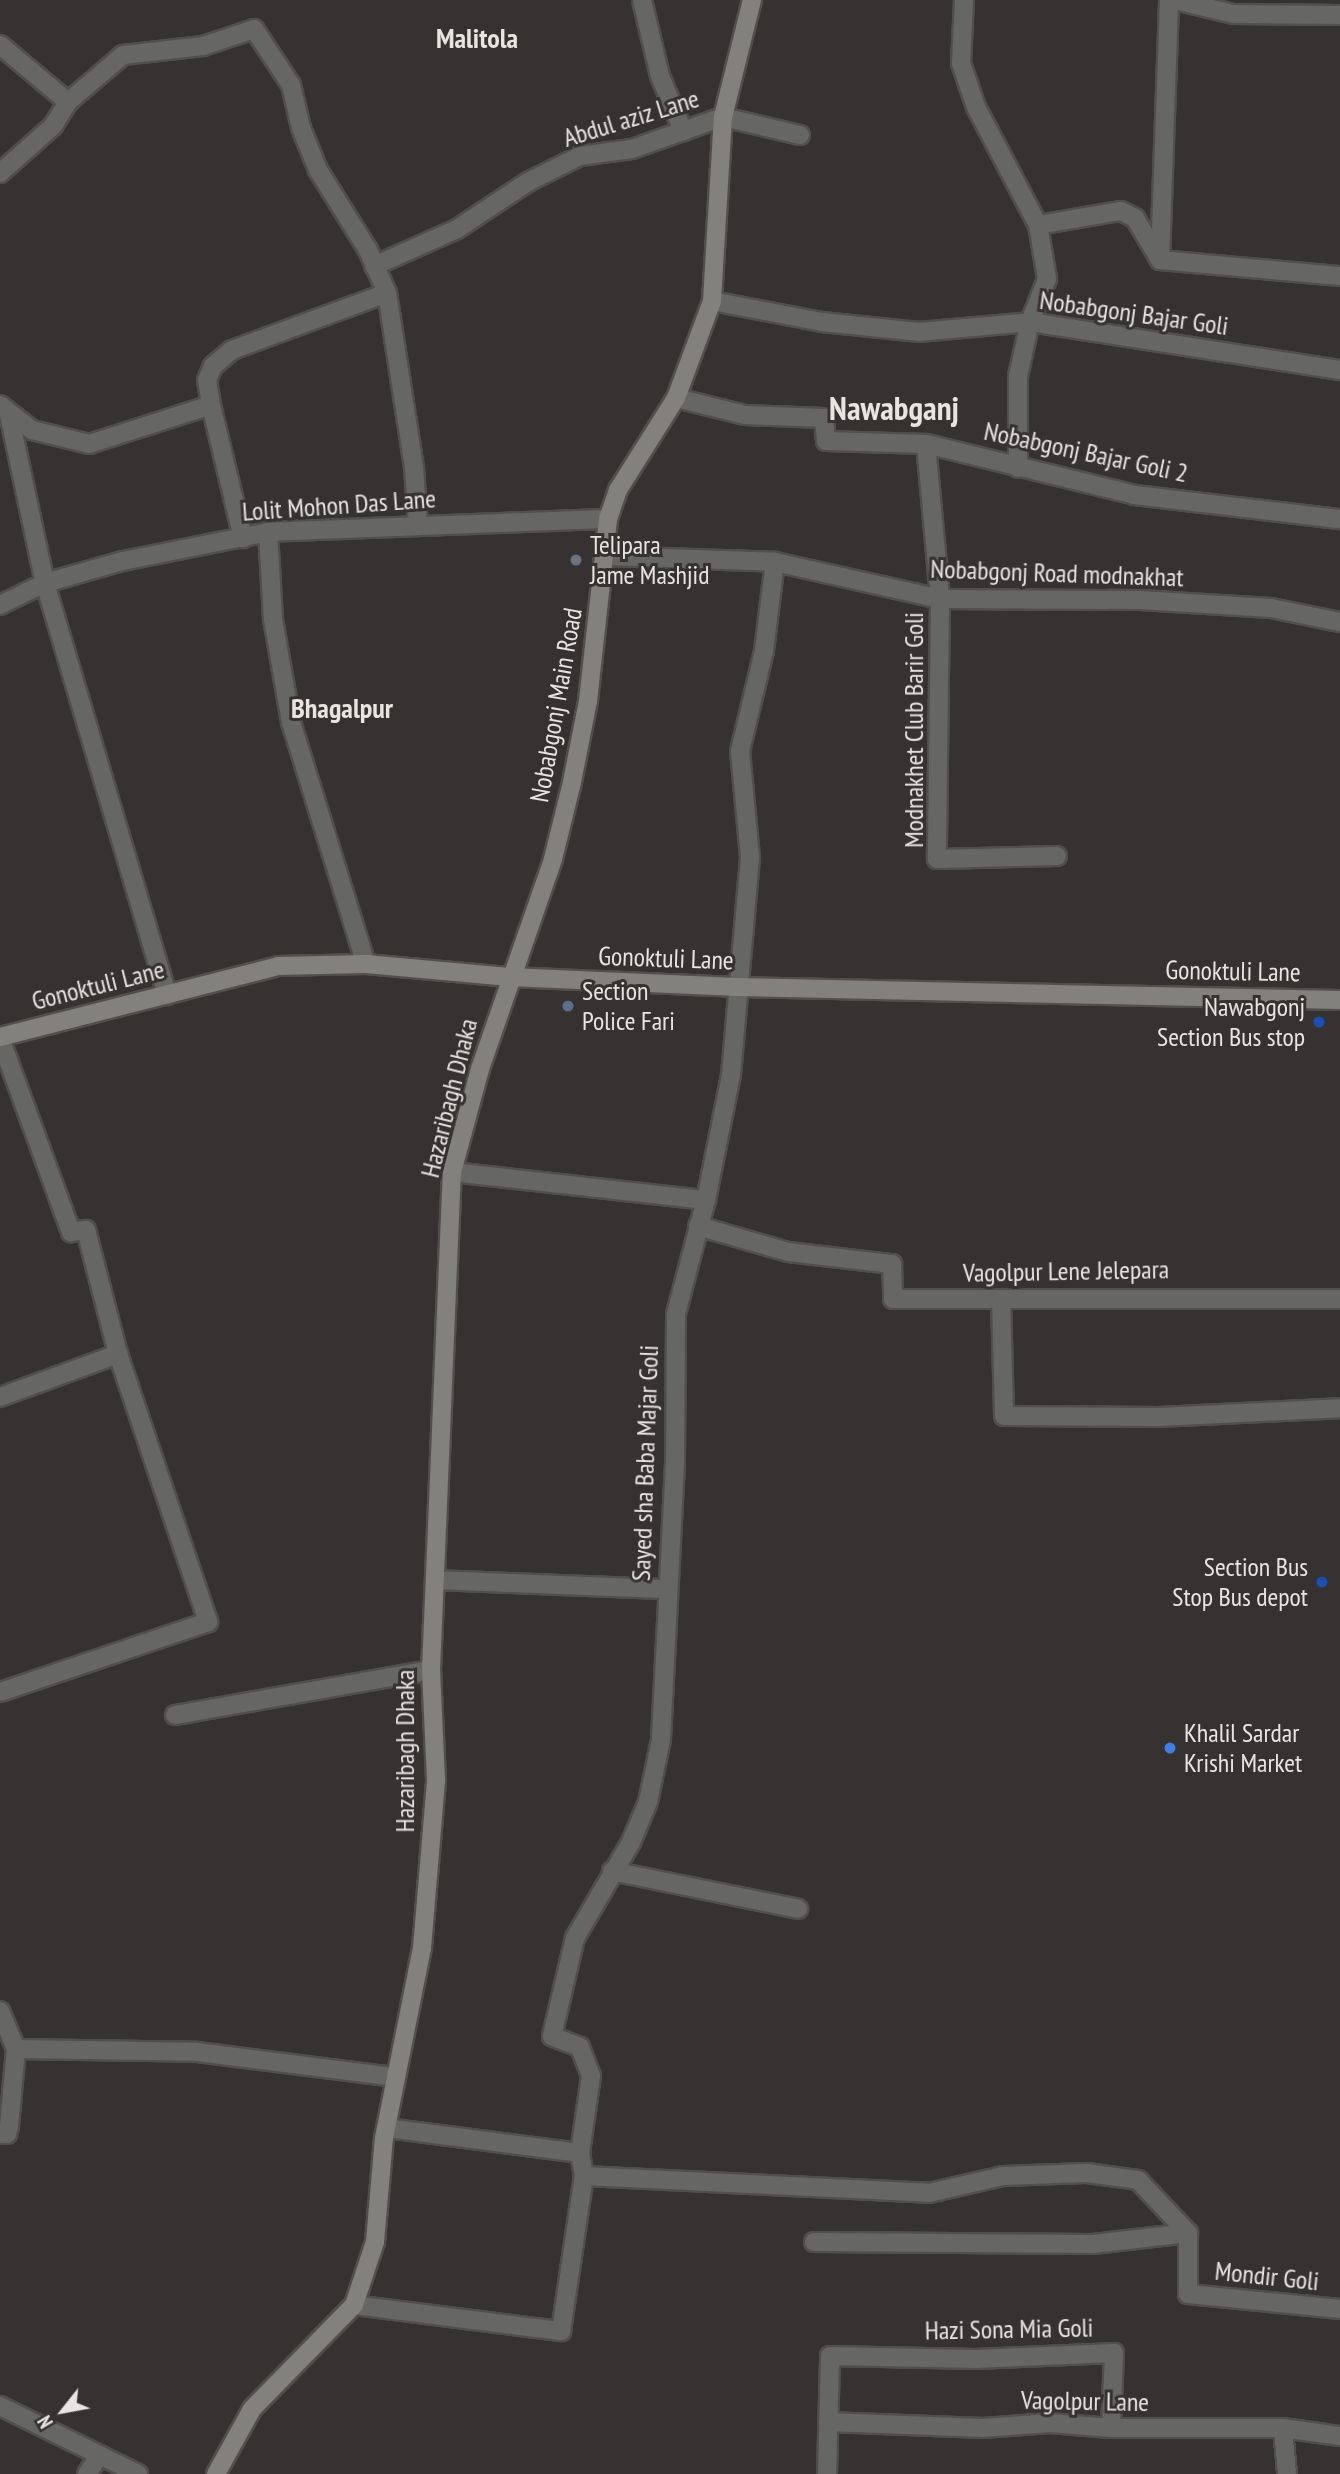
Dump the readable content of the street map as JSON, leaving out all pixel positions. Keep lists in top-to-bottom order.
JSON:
{
  "streets": {
    "street": [
      "Abdul aziz Lane",
      "Nobabgonj Bajar Goli",
      "Nobabgonj Bajar Goli 2",
      "Lolit Mohon Das Lane",
      "Nobabgonj Road modnakhat",
      "Nobabgonj Main Road",
      "Modnakhet Club Barir Goli",
      "Gonoktuli Lane",
      "Hazaribagh Dhaka",
      "Vagolpur Lene Jelepara",
      "Sayed sha Baba Majar Goli",
      "Mondir Goli",
      "Hazi Sona Mia Goli",
      "Vagolpur Lane"
    ]
  },
  "crossings": [
    ["Abdul aziz Lane", "Nobabgonj Main Road"],
    ["Nobabgonj Bajar Goli", "Nobabgonj Main Road"],
    ["Nobabgonj Bajar Goli 2", "Nobabgonj Main Road"],
    ["Nobabgonj Bajar Goli 2", "Modnakhet Club Barir Goli"],
    ["Lolit Mohon Das Lane", "Nobabgonj Main Road"],
    ["Nobabgonj Road modnakhat", "Nobabgonj Main Road"],
    ["Nobabgonj Road modnakhat", "Modnakhet Club Barir Goli"],
    ["Nobabgonj Road modnakhat", "Sayed sha Baba Majar Goli"],
    ["Nobabgonj Main Road", "Gonoktuli Lane"],
    ["Nobabgonj Main Road", "Hazaribagh Dhaka"],
    ["Gonoktuli Lane", "Hazaribagh Dhaka"],
    ["Gonoktuli Lane", "Sayed sha Baba Majar Goli"],
    ["Hazaribagh Dhaka", "Sayed sha Baba Majar Goli"],
    ["Vagolpur Lene Jelepara", "Sayed sha Baba Majar Goli"],
    ["Hazi Sona Mia Goli", "Vagolpur Lane"]
  ],
  "districts": ["Malitola", "Nawabganj", "Bhagalpur"],
  "places": [
    "Telipara Jame Mashjid",
    "Section Police Fari",
    "Nawabgonj Section Bus stop",
    "Section Bus Stop Bus depot",
    "Khalil Sardar Krishi Market"
  ],
  "north": "bottom left"
}
